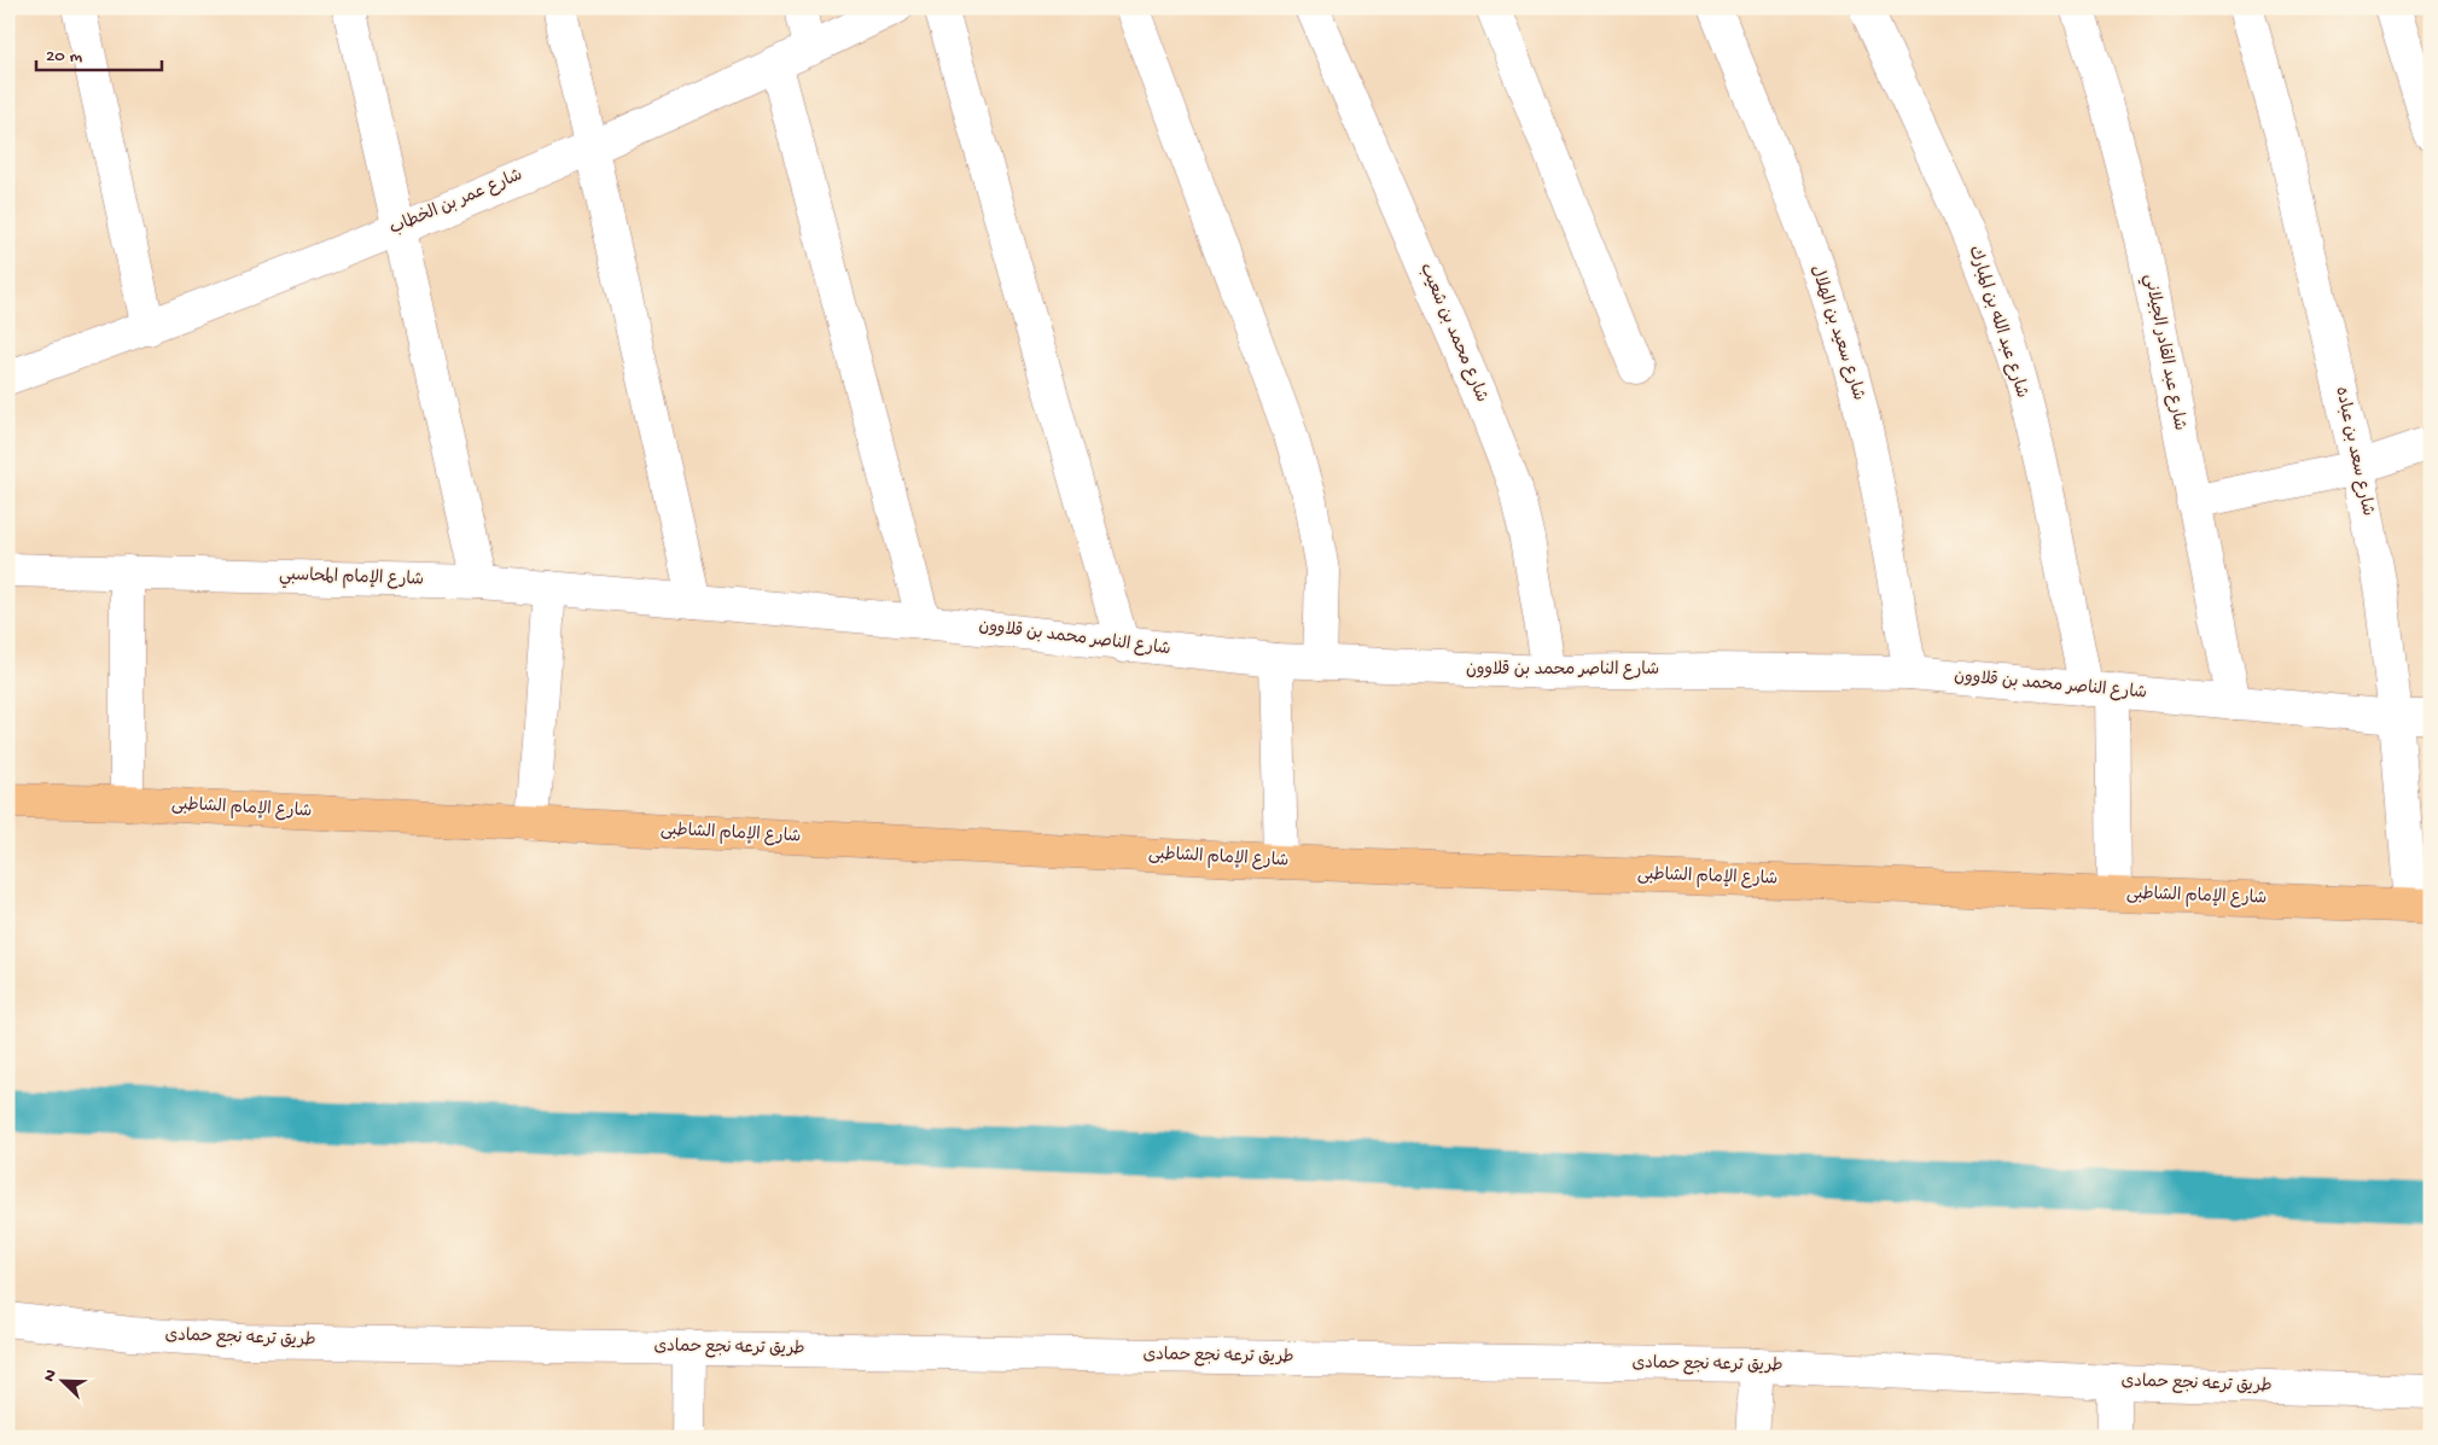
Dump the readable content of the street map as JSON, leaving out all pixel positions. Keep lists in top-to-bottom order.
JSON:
{
  "streets": {
    "main road": ["شارع الإمام الشاطبى"],
    "street": [
      "شارع عمر بن الخطاب",
      "شارع عبد الله بن المبارك",
      "شارع محمد بن شعيب",
      "شارع سعيد بن الهلال",
      "شارع عبد القادر الجيلاني",
      "شارع سعد بن عباده",
      "شارع الإمام المحاسبي",
      "شارع الناصر محمد بن قلاوون",
      "طريق ترعه نجع حمادى"
    ]
  },
  "crossings": [
    ["شارع عبد الله بن المبارك", "شارع الناصر محمد بن قلاوون"],
    ["شارع عبد الله بن المبارك", "شارع الإمام الشاطبى"],
    ["شارع محمد بن شعيب", "شارع الناصر محمد بن قلاوون"],
    ["شارع سعيد بن الهلال", "شارع الناصر محمد بن قلاوون"],
    ["شارع عبد القادر الجيلاني", "شارع الناصر محمد بن قلاوون"],
    ["شارع سعد بن عباده", "شارع الناصر محمد بن قلاوون"],
    ["شارع سعد بن عباده", "شارع الإمام الشاطبى"],
    ["شارع الإمام المحاسبي", "شارع الناصر محمد بن قلاوون"]
  ],
  "scale_bar": "20 m",
  "north": "top left"
}
